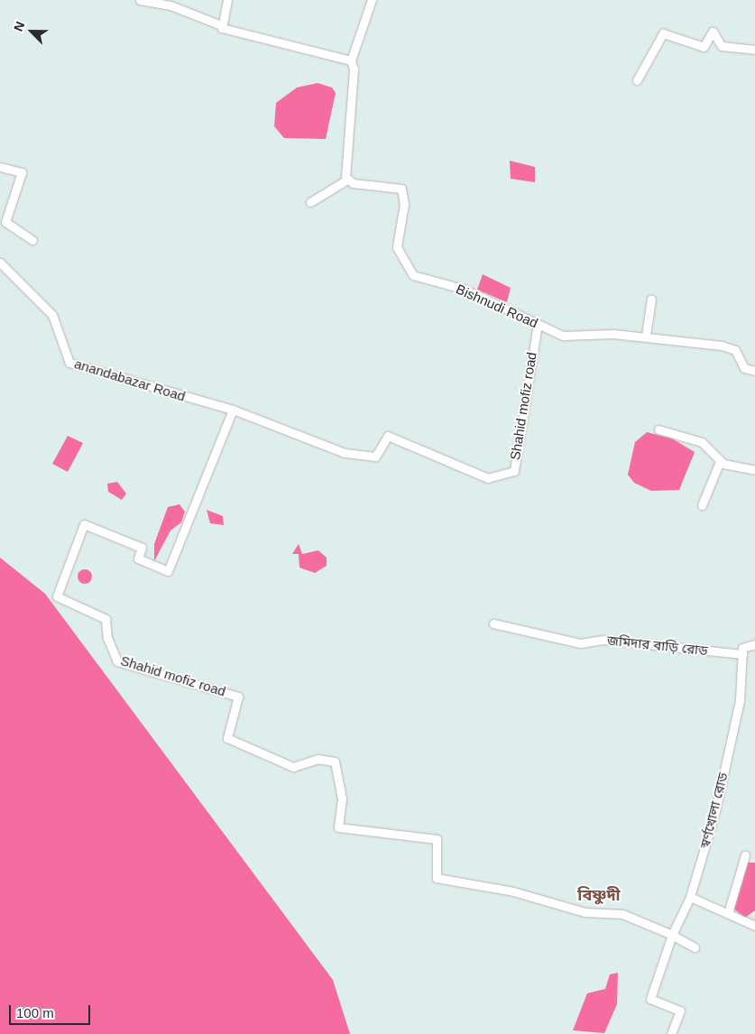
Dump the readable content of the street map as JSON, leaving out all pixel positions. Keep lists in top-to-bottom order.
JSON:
{
  "streets": {
    "street": [
      "Bishnudi Road",
      "anandabazar Road",
      "Shahid mofiz road",
      "জমিদার বাড়ি রোড",
      "স্বর্ণখোলা রোড"
    ]
  },
  "crossings": [
    ["Bishnudi Road", "Shahid mofiz road"],
    ["anandabazar Road", "Shahid mofiz road"],
    ["Shahid mofiz road", "স্বর্ণখোলা রোড"],
    ["জমিদার বাড়ি রোড", "স্বর্ণখোলা রোড"]
  ],
  "districts": ["বিষ্ণুদী"],
  "scale_bar": "100 m",
  "north": "top left"
}
